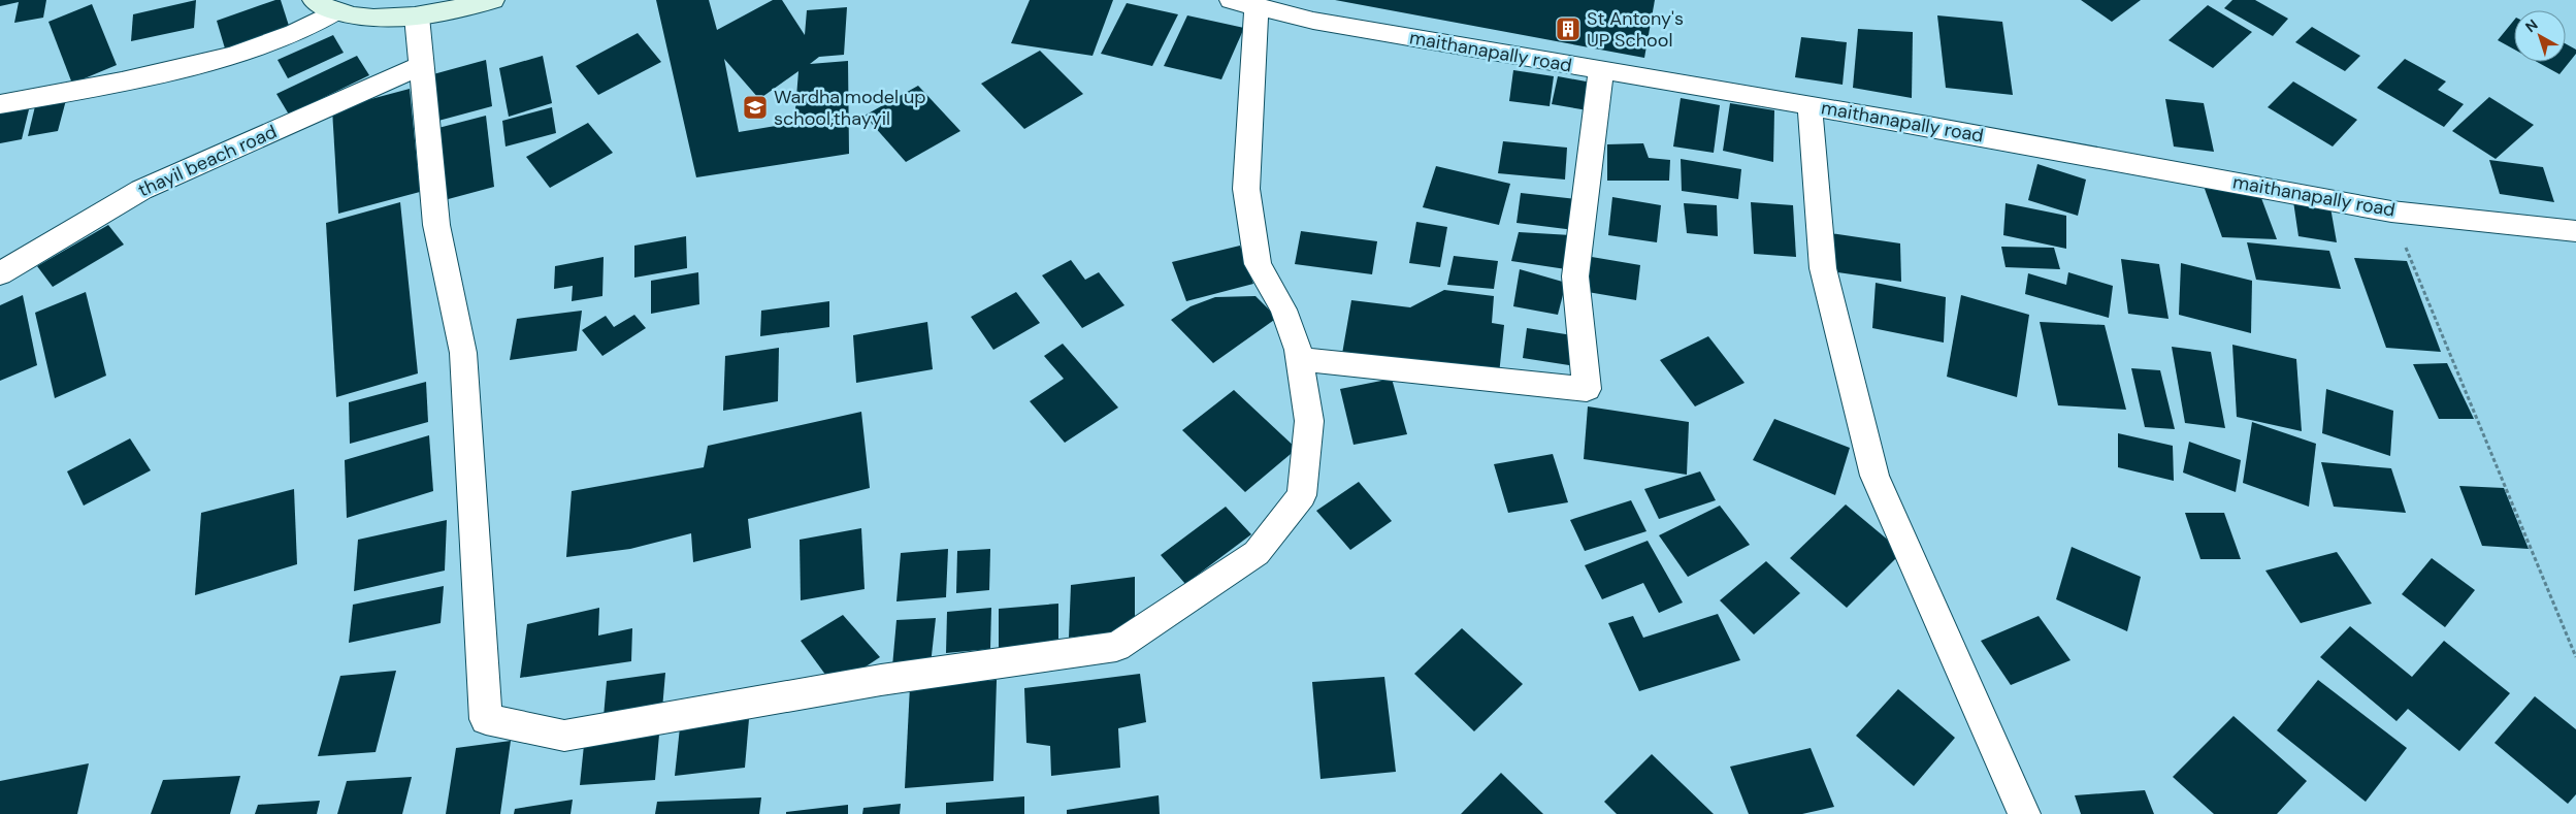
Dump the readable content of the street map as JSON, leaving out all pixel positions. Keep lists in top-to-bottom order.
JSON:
{
  "streets": {
    "street": ["maithanapally road", "thayil beach road"]
  },
  "places": {
    "building": ["St Antony's UP School"],
    "school or university": ["Wardha model up school,thayyil"]
  },
  "north": "top left"
}
